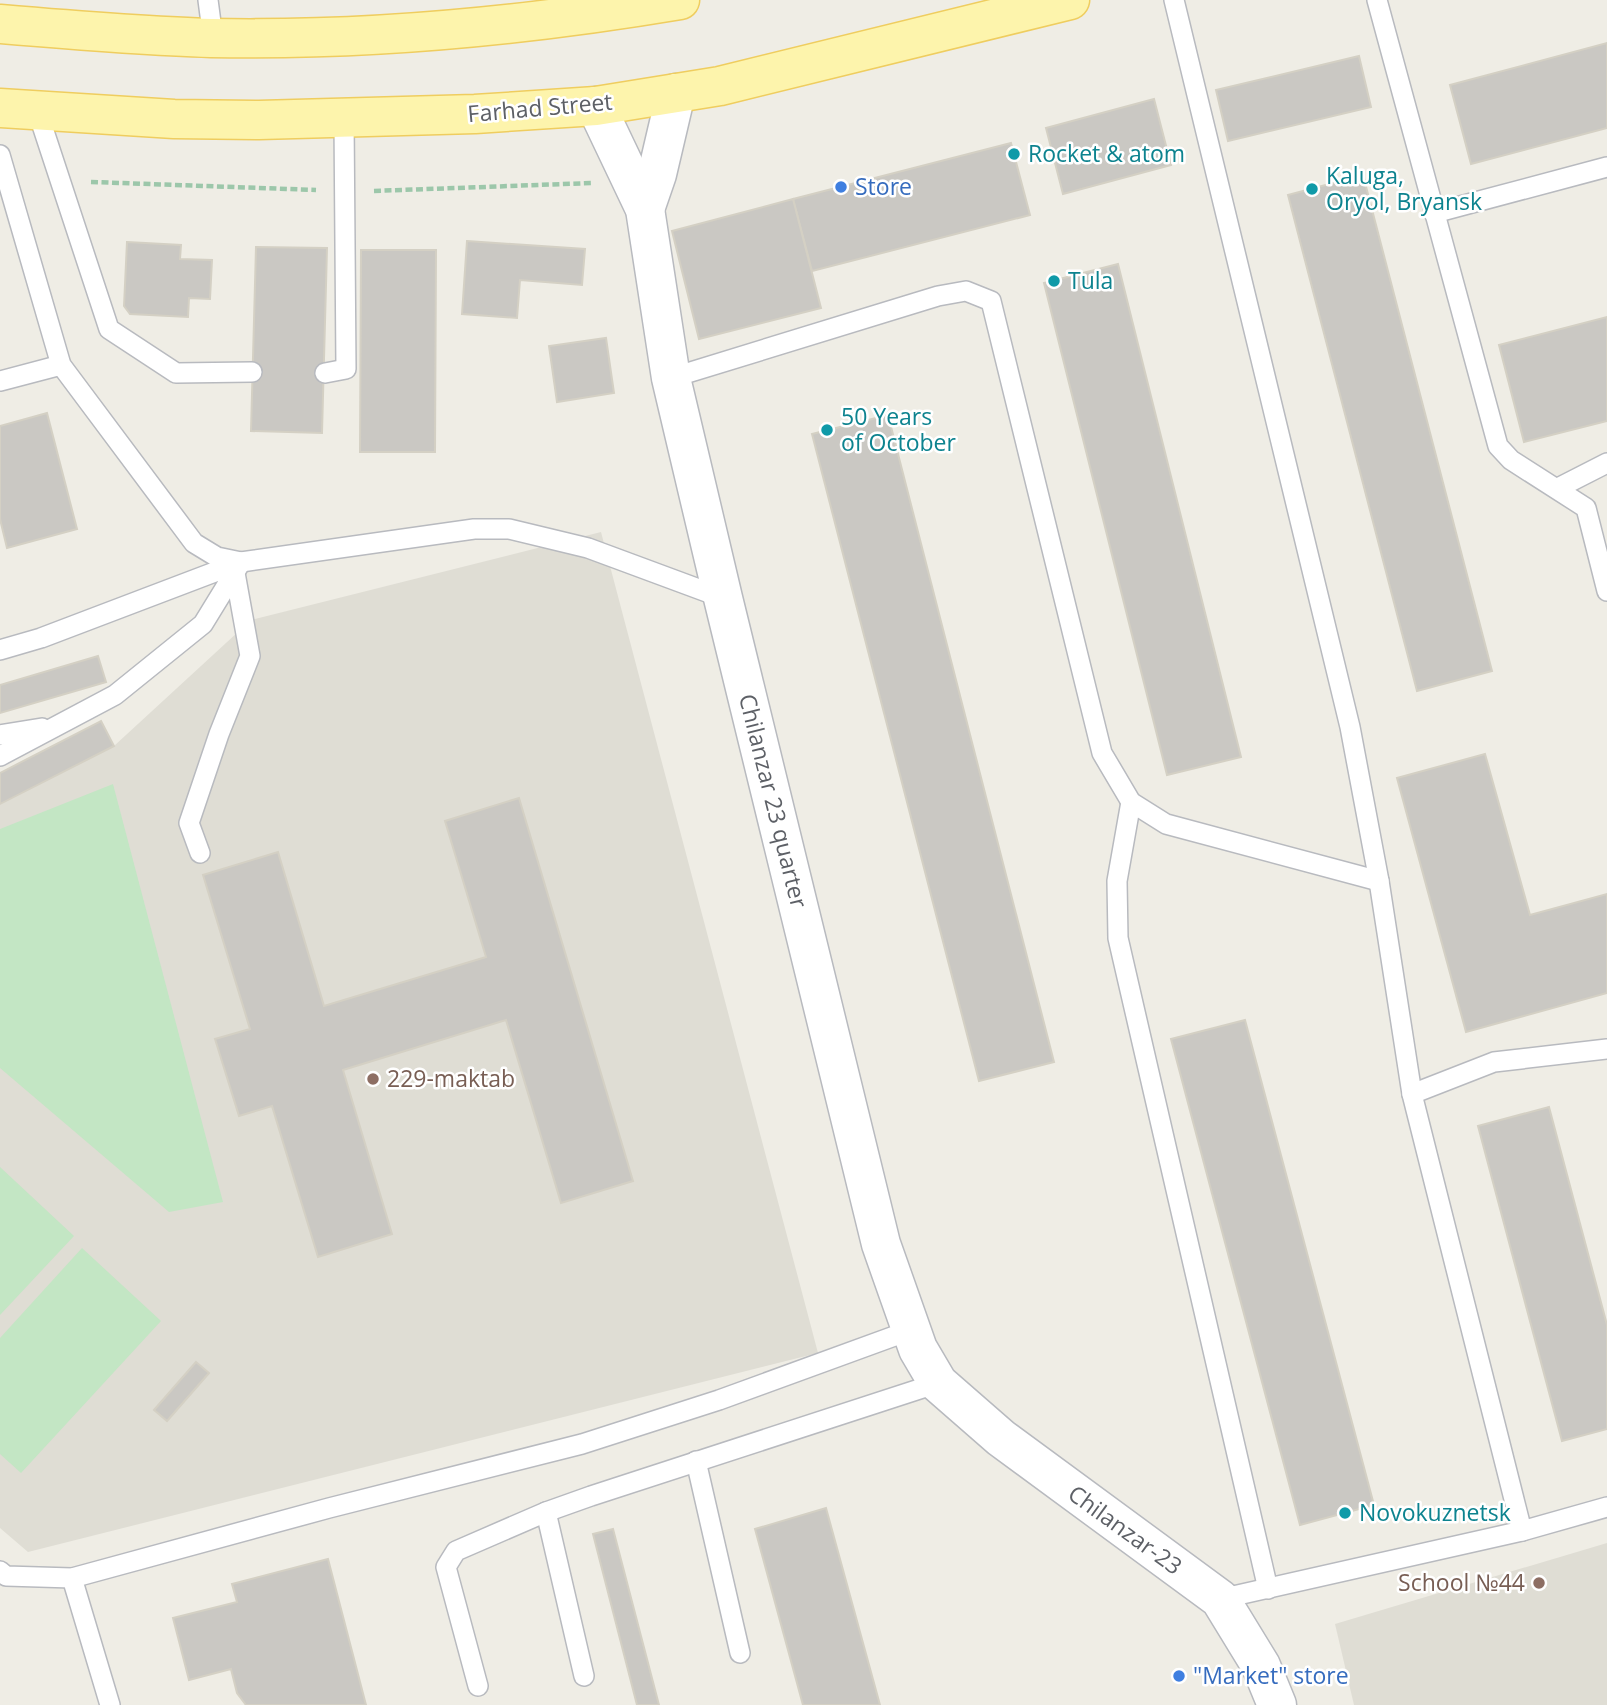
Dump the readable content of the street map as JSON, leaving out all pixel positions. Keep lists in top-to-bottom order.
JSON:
{
  "streets": {
    "main road": ["Farhad Street"],
    "street": ["Chilanzar 23 quarter", "Chilanzar-23"]
  },
  "crossings": [
    ["Farhad Street", "Chilanzar 23 quarter"],
    ["Chilanzar 23 quarter", "Chilanzar-23"]
  ],
  "places": [
    "Rocket & atom",
    "Store",
    "Kaluga, Oryol, Bryansk",
    "Tula",
    "50 Years of October",
    "229-maktab",
    "Novokuznetsk",
    "School №44",
    "\"Market\" store"
  ]
}
